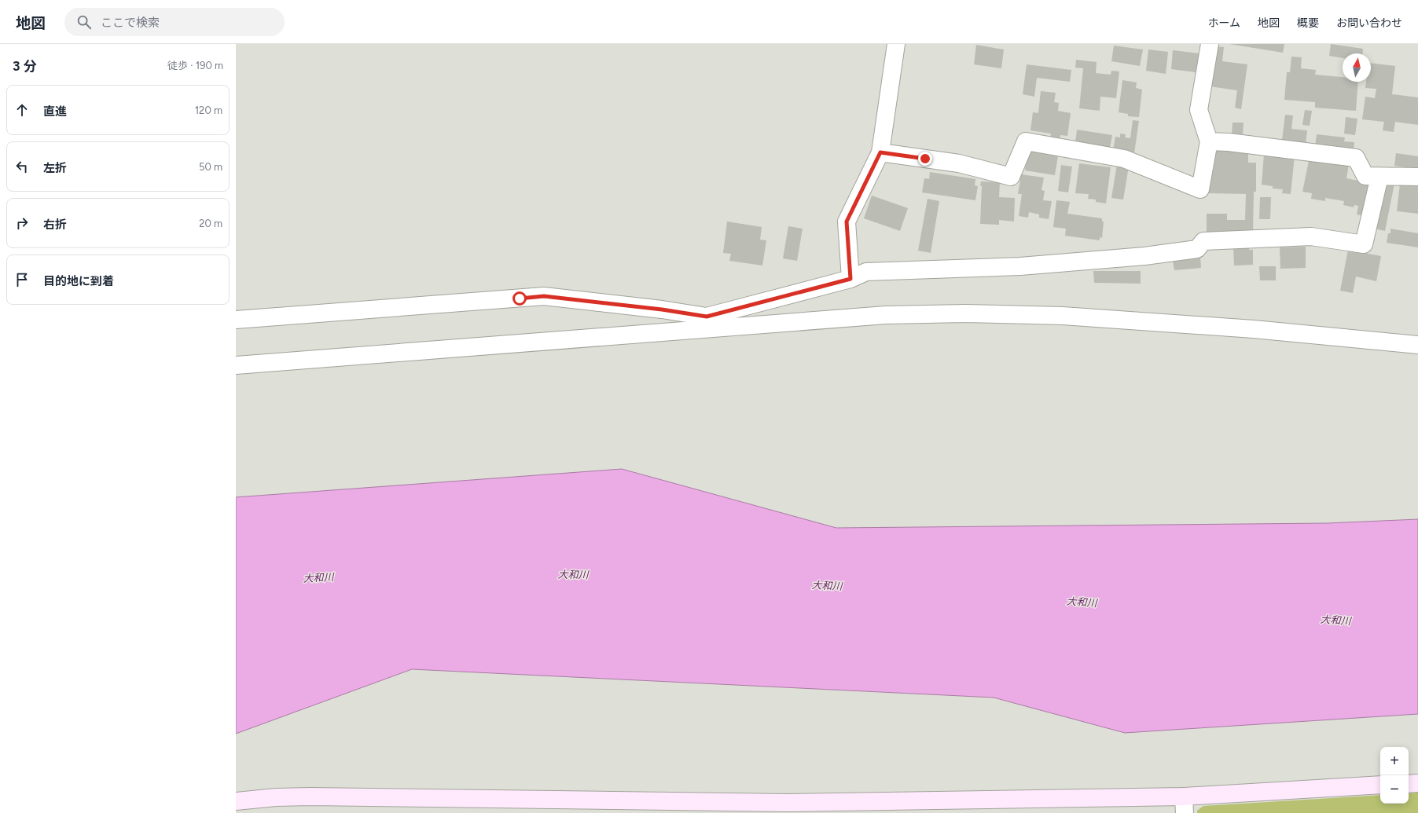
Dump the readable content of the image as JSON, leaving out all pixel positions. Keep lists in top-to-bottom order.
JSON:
{
  "water": ["大和川"],
  "north": "top",
  "page": {
    "header": "地図",
    "search": "ここで検索",
    "nav": [
      "ホーム",
      "地図",
      "概要",
      "お問い合わせ"
    ],
    "heading": ["3 分", "徒歩 · 190 m"],
    "list": [
      ["直進", "120 m"],
      ["左折", "50 m"],
      ["右折", "20 m"],
      "目的地に到着"
    ],
    "map_buttons": ["+", "−"]
  }
}
